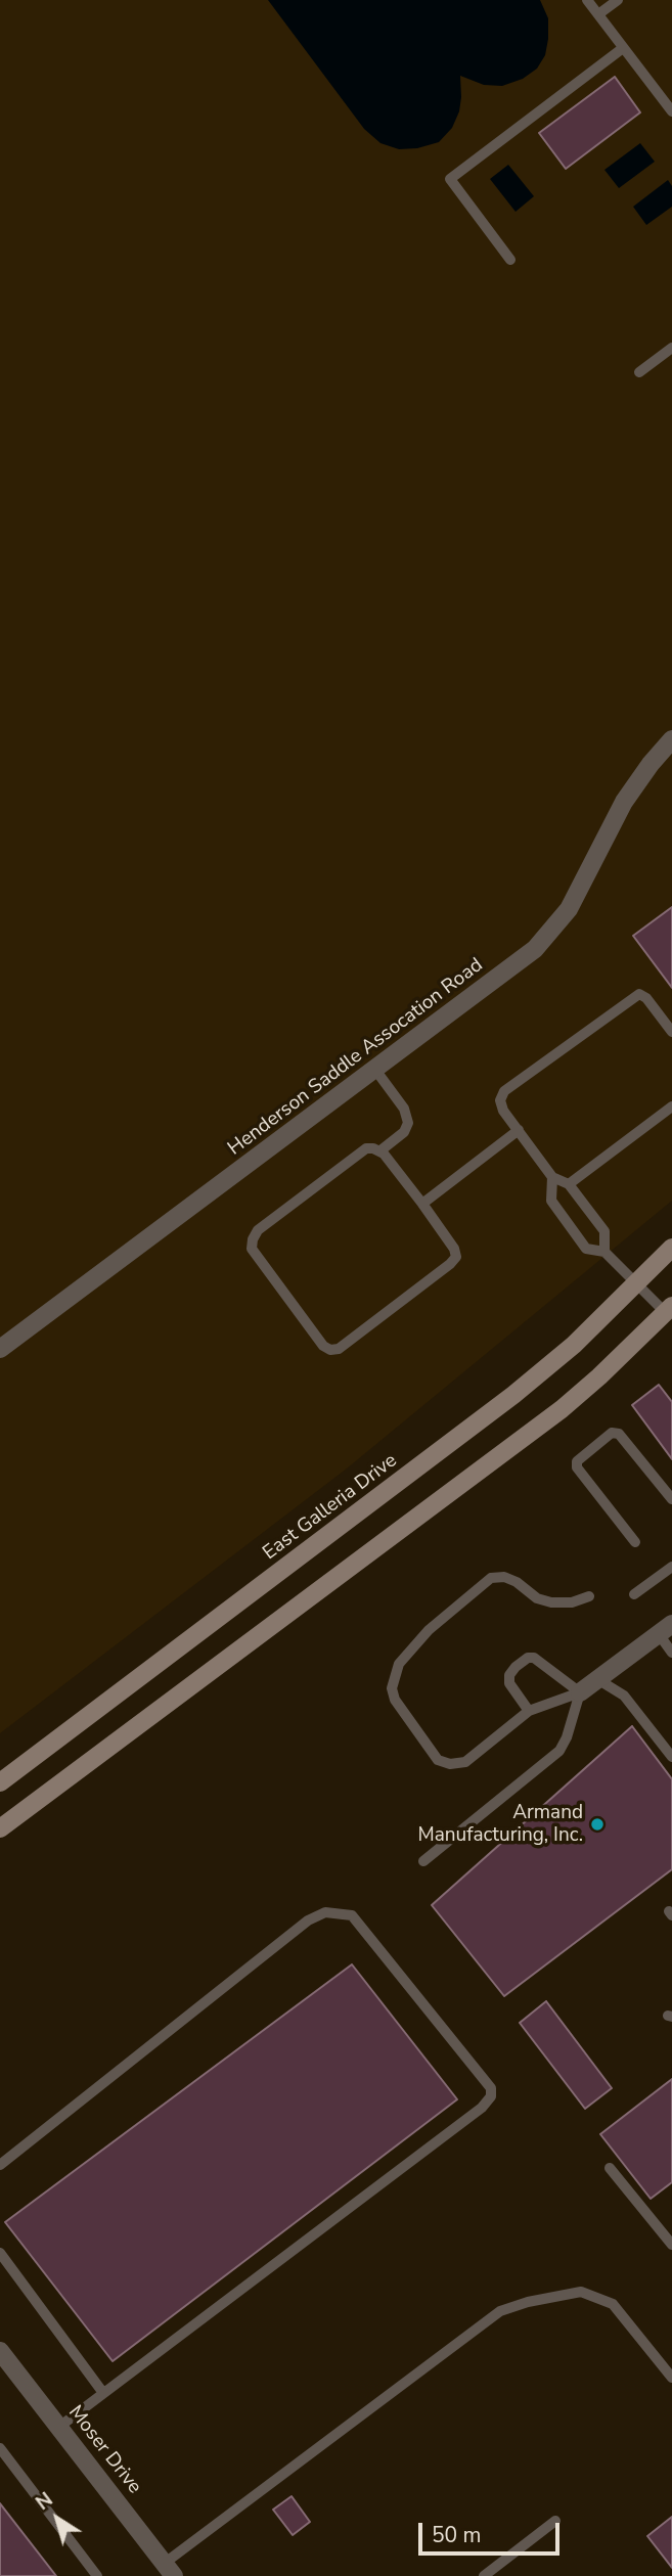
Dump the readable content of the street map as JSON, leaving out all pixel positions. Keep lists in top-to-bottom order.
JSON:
{
  "streets": {
    "main road": ["East Galleria Drive"],
    "street": ["Henderson Saddle Assocation Road", "Moser Drive"]
  },
  "places": ["Armand Manufacturing, Inc."],
  "scale_bar": "50 m",
  "north": "top left"
}
